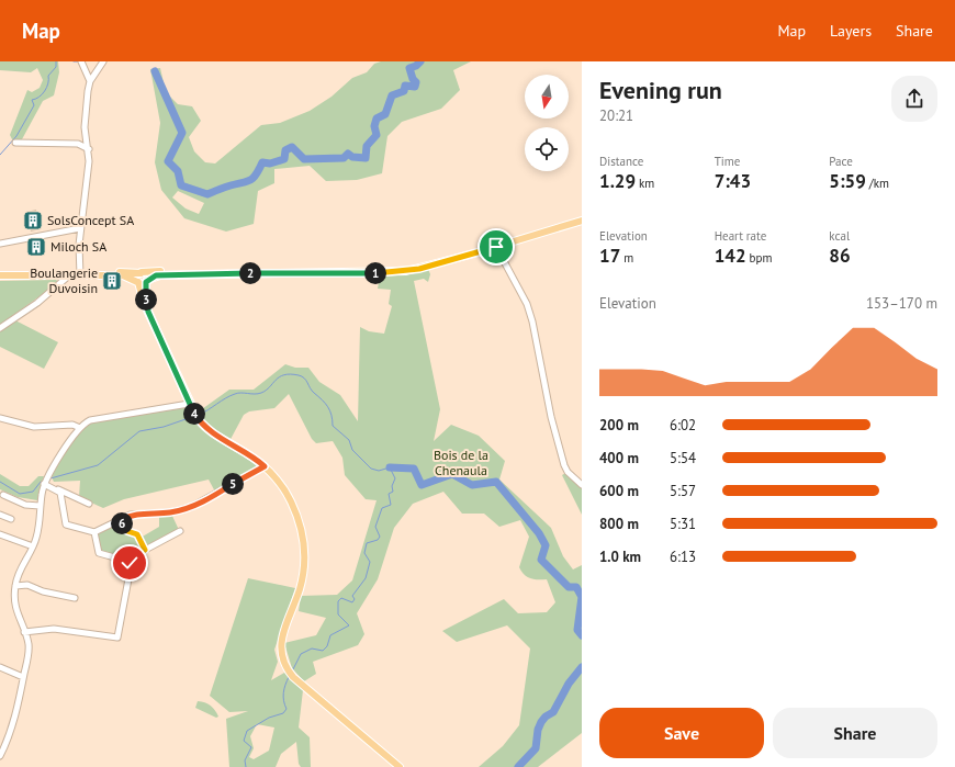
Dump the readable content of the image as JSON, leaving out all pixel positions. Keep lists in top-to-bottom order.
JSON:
{
  "parks": ["Bois de la Chenaula"],
  "places": {
    "building": ["SolsConcept SA", "Miloch SA", "Boulangerie Duvoisin"]
  },
  "north": "bottom",
  "page": {
    "header": "Map",
    "nav": ["Map", "Layers", "Share"],
    "heading": ["Evening run", "20:21"],
    "stats": [
      ["Distance", "1.29 km"],
      ["Time", "7:43"],
      ["Pace", "5:59 /km"],
      ["Elevation", "17 m"],
      ["Heart rate", "142 bpm"],
      ["kcal", "86"]
    ],
    "pins": [
      "1",
      "2",
      "3",
      "4",
      "5",
      "6"
    ],
    "chart": ["Elevation", "153–170 m"],
    "list": [
      {
        "name": "200 m",
        "note": "6:02"
      },
      {
        "name": "400 m",
        "note": "5:54"
      },
      {
        "name": "600 m",
        "note": "5:57"
      },
      {
        "name": "800 m",
        "note": "5:31"
      },
      {
        "name": "1.0 km",
        "note": "6:13"
      }
    ],
    "buttons": ["Save", "Share"]
  }
}
